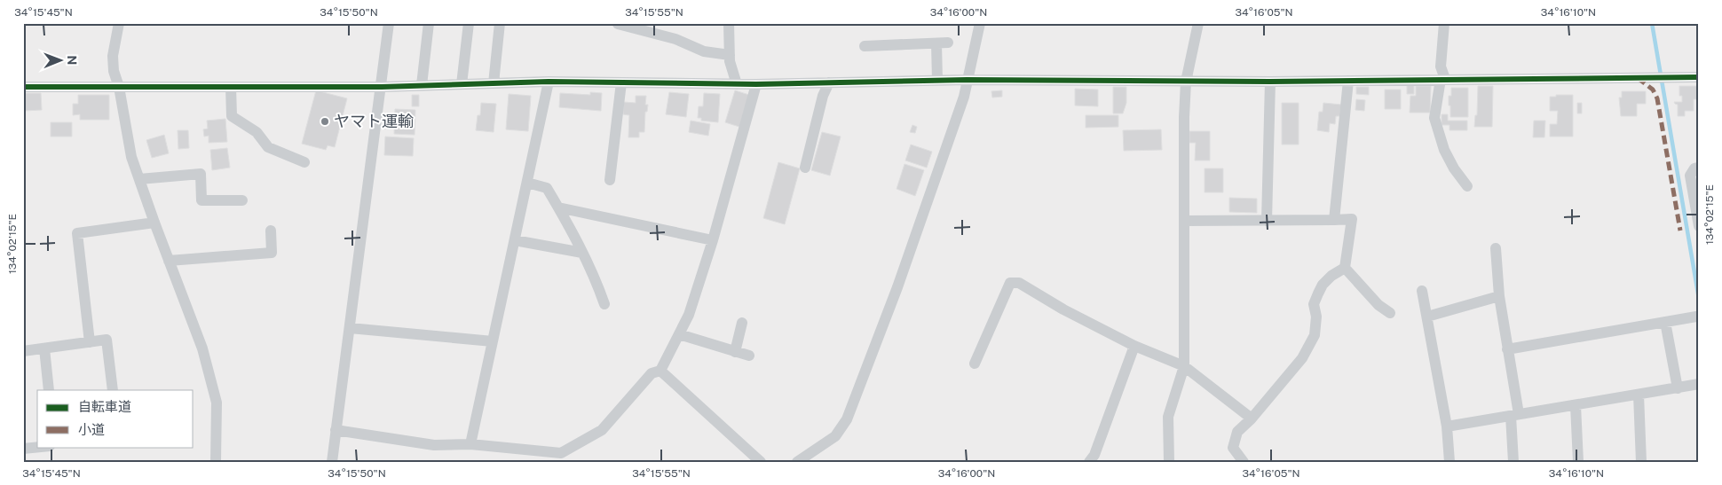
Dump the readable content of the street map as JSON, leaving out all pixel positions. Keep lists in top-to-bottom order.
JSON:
{
  "places": ["ヤマト運輸"],
  "legend": ["自転車道", "小道"],
  "north": "right",
  "coordinates": [
    "34°15'45\"N",
    "34°15'50\"N",
    "34°15'55\"N",
    "34°16'00\"N",
    "34°16'05\"N",
    "34°16'10\"N",
    "134°02'15\"E"
  ]
}
